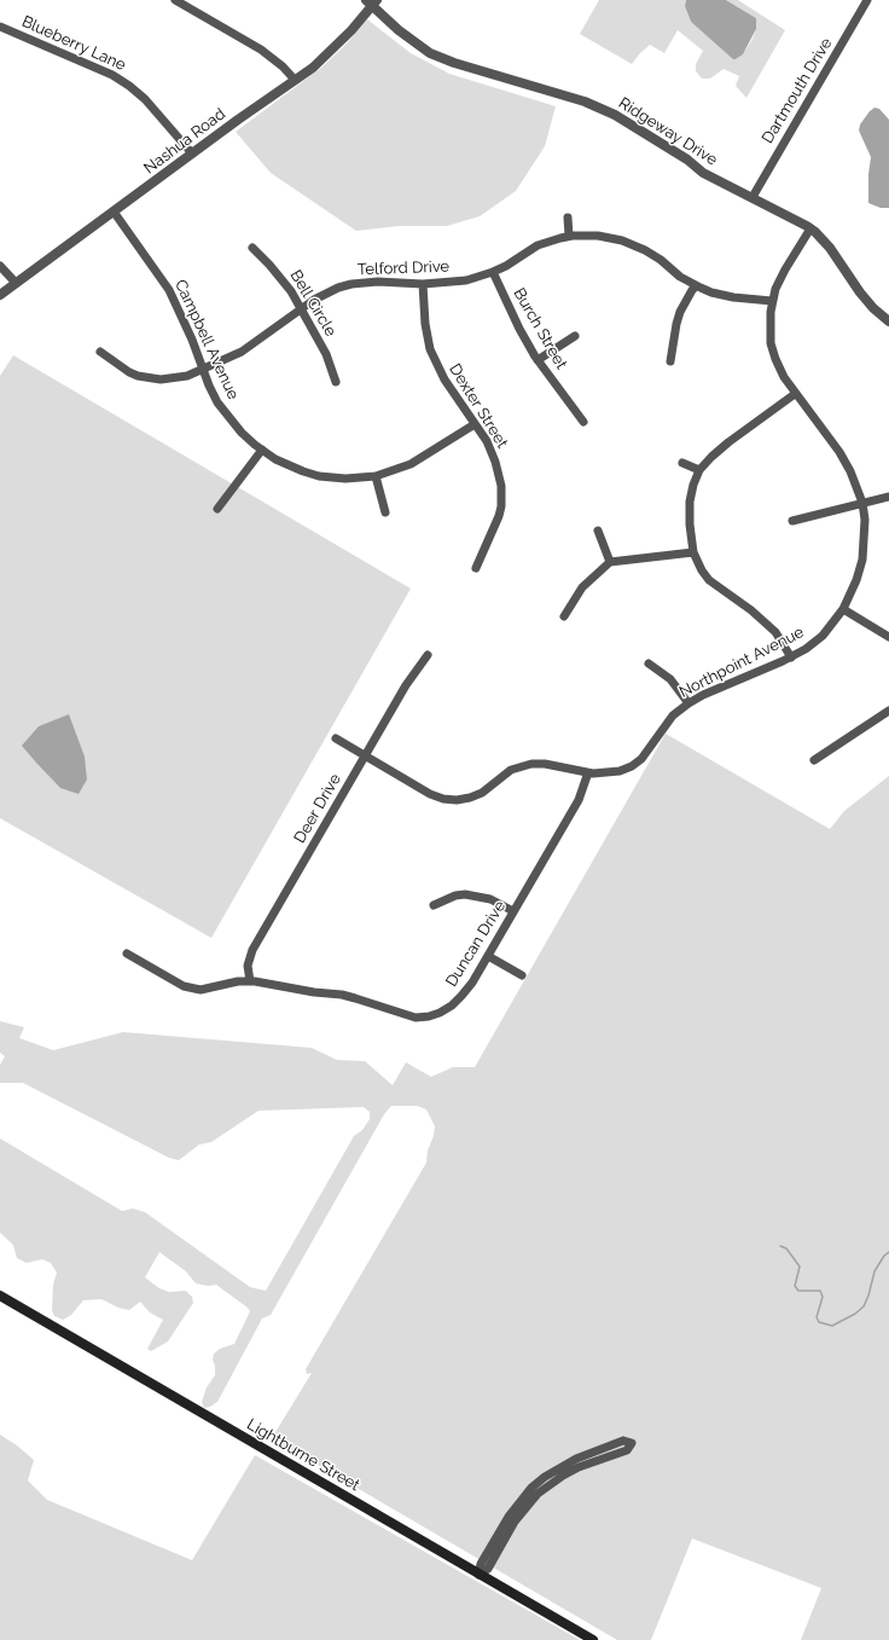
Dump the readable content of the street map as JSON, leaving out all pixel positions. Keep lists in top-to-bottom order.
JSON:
{
  "streets": {
    "main road": ["Lightburne Street"],
    "street": [
      "Blueberry Lane",
      "Dartmouth Drive",
      "Ridgeway Drive",
      "Nashua Road",
      "Telford Drive",
      "Bell Circle",
      "Burch Street",
      "Campbell Avenue",
      "Dexter Street",
      "Northpoint Avenue",
      "Deer Drive",
      "Duncan Drive"
    ]
  },
  "crossings": [
    ["Blueberry Lane", "Nashua Road"],
    ["Dartmouth Drive", "Ridgeway Drive"],
    ["Ridgeway Drive", "Nashua Road"],
    ["Ridgeway Drive", "Northpoint Avenue"],
    ["Nashua Road", "Campbell Avenue"],
    ["Telford Drive", "Bell Circle"],
    ["Telford Drive", "Burch Street"],
    ["Telford Drive", "Campbell Avenue"],
    ["Telford Drive", "Dexter Street"],
    ["Telford Drive", "Northpoint Avenue"],
    ["Campbell Avenue", "Dexter Street"],
    ["Northpoint Avenue", "Deer Drive"],
    ["Northpoint Avenue", "Duncan Drive"],
    ["Deer Drive", "Duncan Drive"]
  ]
}
